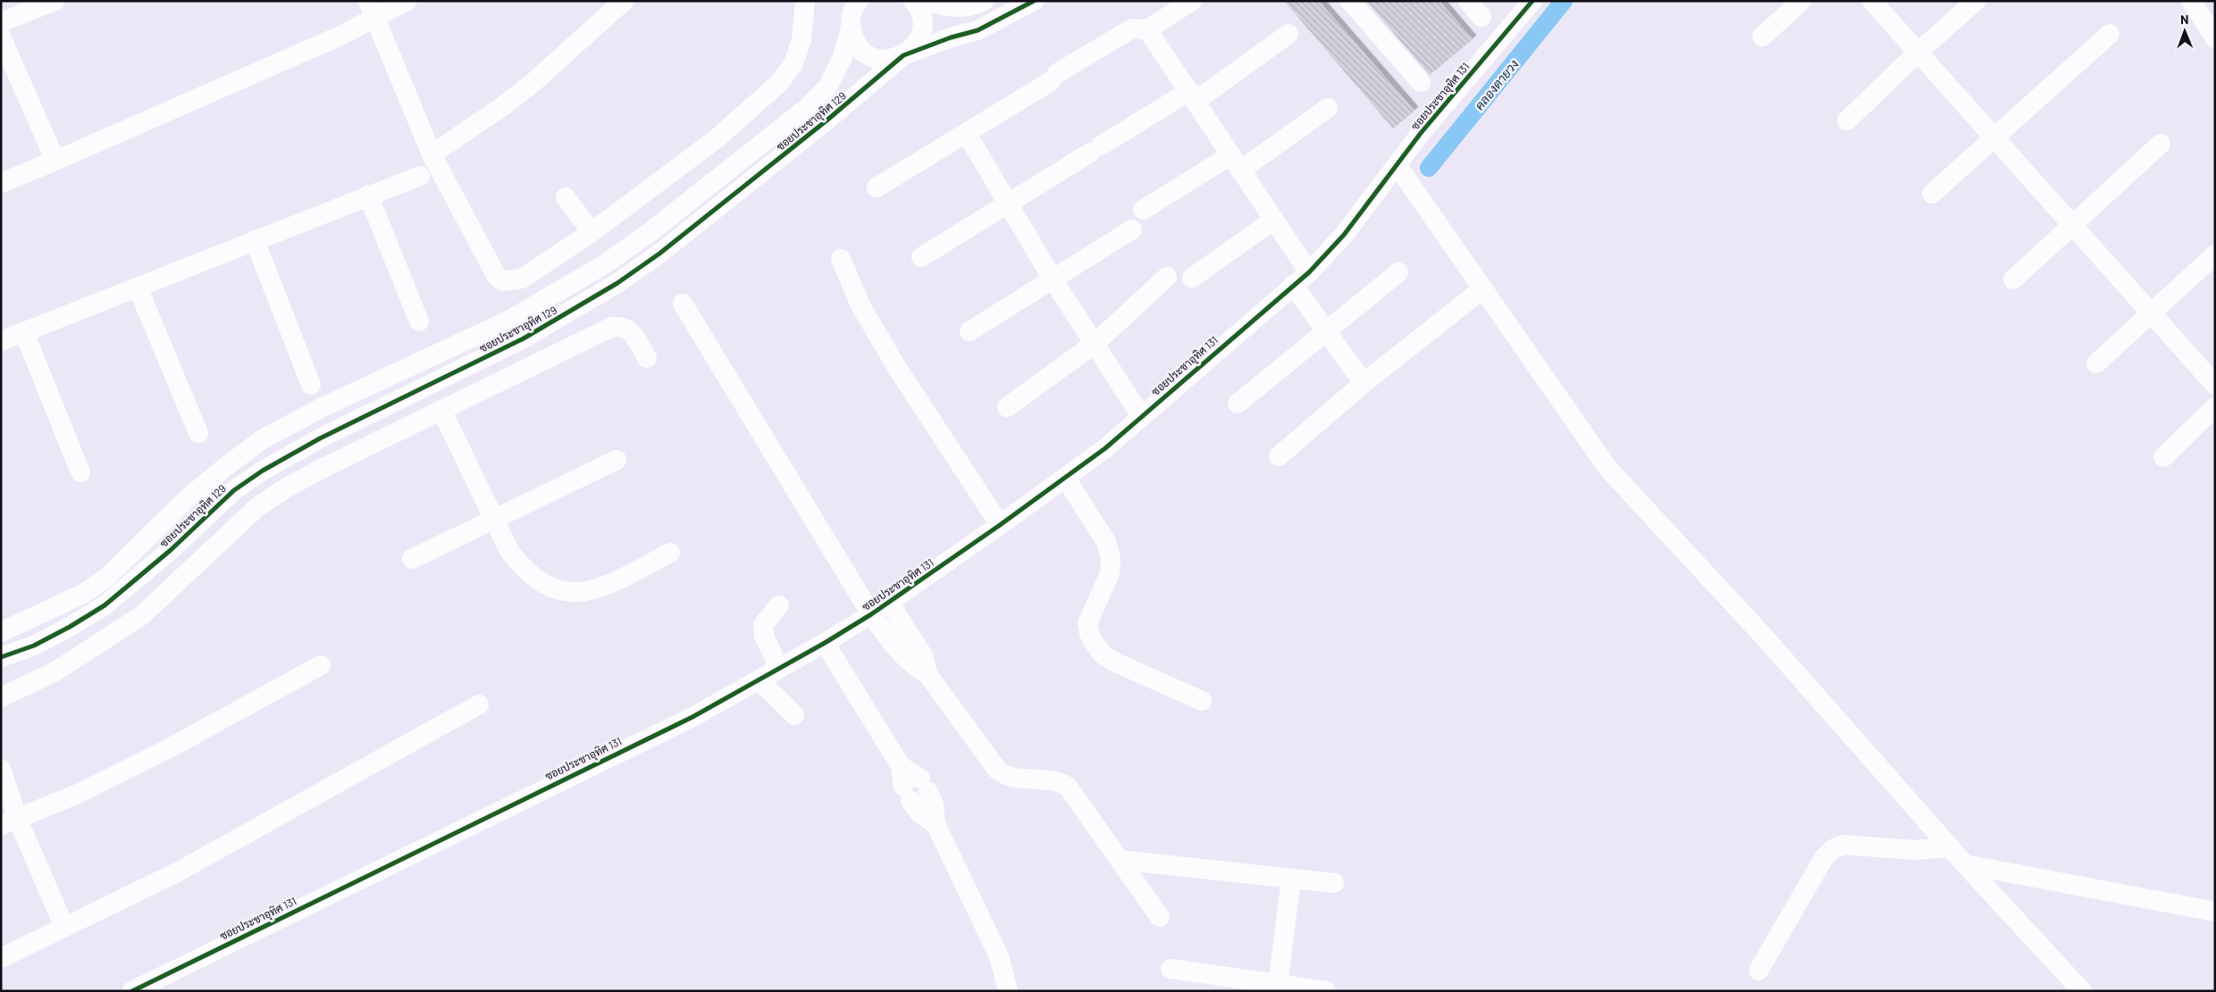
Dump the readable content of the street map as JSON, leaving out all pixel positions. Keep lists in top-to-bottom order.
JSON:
{
  "streets": {
    "street": ["ซอยประชาอุทิศ 131", "ซอยประชาอุทิศ 129"]
  },
  "water": ["คลองตายวง"],
  "north": "top"
}
